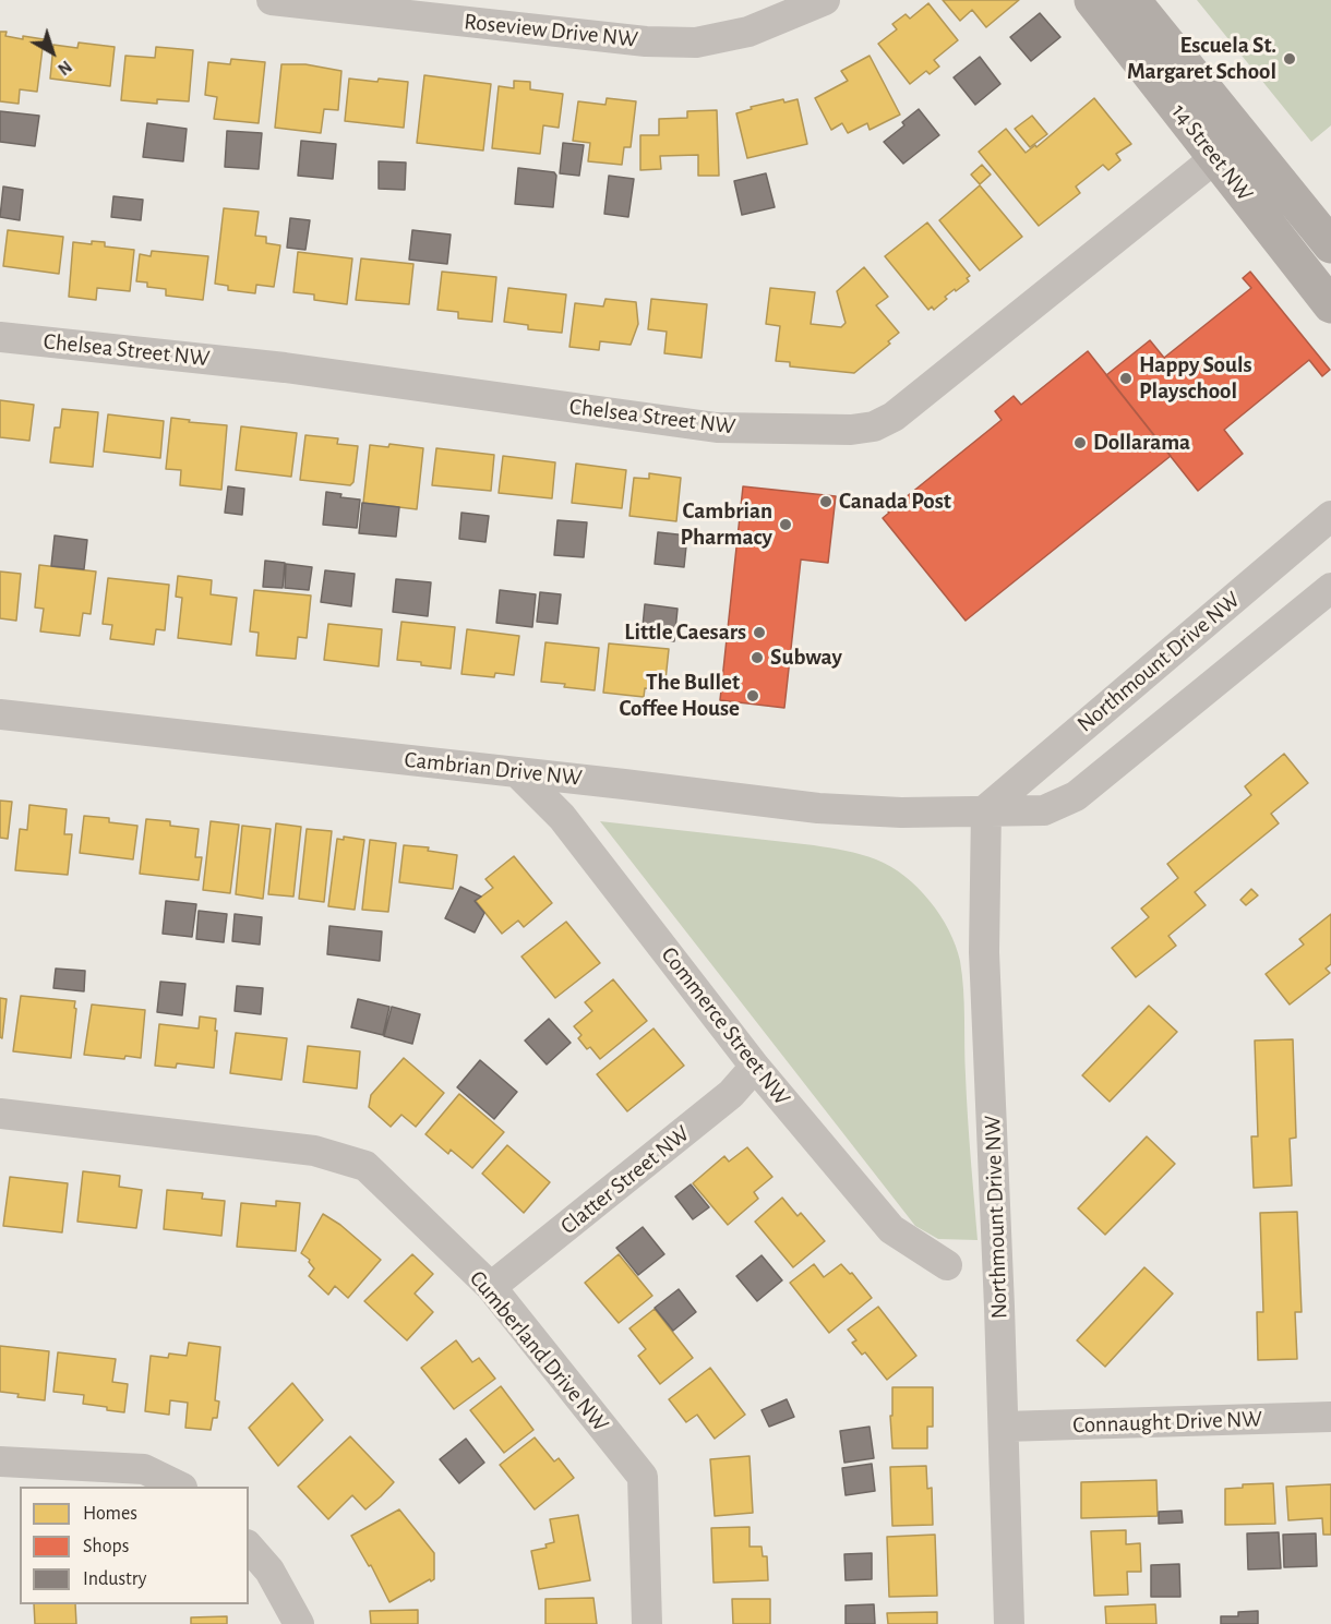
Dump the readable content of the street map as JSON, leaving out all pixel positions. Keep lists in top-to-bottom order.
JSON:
{
  "streets": {
    "main road": ["14 Street NW"],
    "street": [
      "Roseview Drive NW",
      "Chelsea Street NW",
      "Northmount Drive NW",
      "Cambrian Drive NW",
      "Commerce Street NW",
      "Clatter Street NW",
      "Cumberland Drive NW",
      "Connaught Drive NW"
    ]
  },
  "crossings": [
    ["14 Street NW", "Chelsea Street NW"],
    ["Northmount Drive NW", "Cambrian Drive NW"],
    ["Northmount Drive NW", "Connaught Drive NW"],
    ["Cambrian Drive NW", "Commerce Street NW"],
    ["Commerce Street NW", "Clatter Street NW"],
    ["Clatter Street NW", "Cumberland Drive NW"]
  ],
  "places": [
    "Escuela St. Margaret School",
    "Happy Souls Playschool",
    "Dollarama",
    "Canada Post",
    "Cambrian Pharmacy",
    "Little Caesars",
    "Subway",
    "The Bullet Coffee House"
  ],
  "legend": ["Homes", "Shops", "Industry"],
  "north": "bottom right"
}
